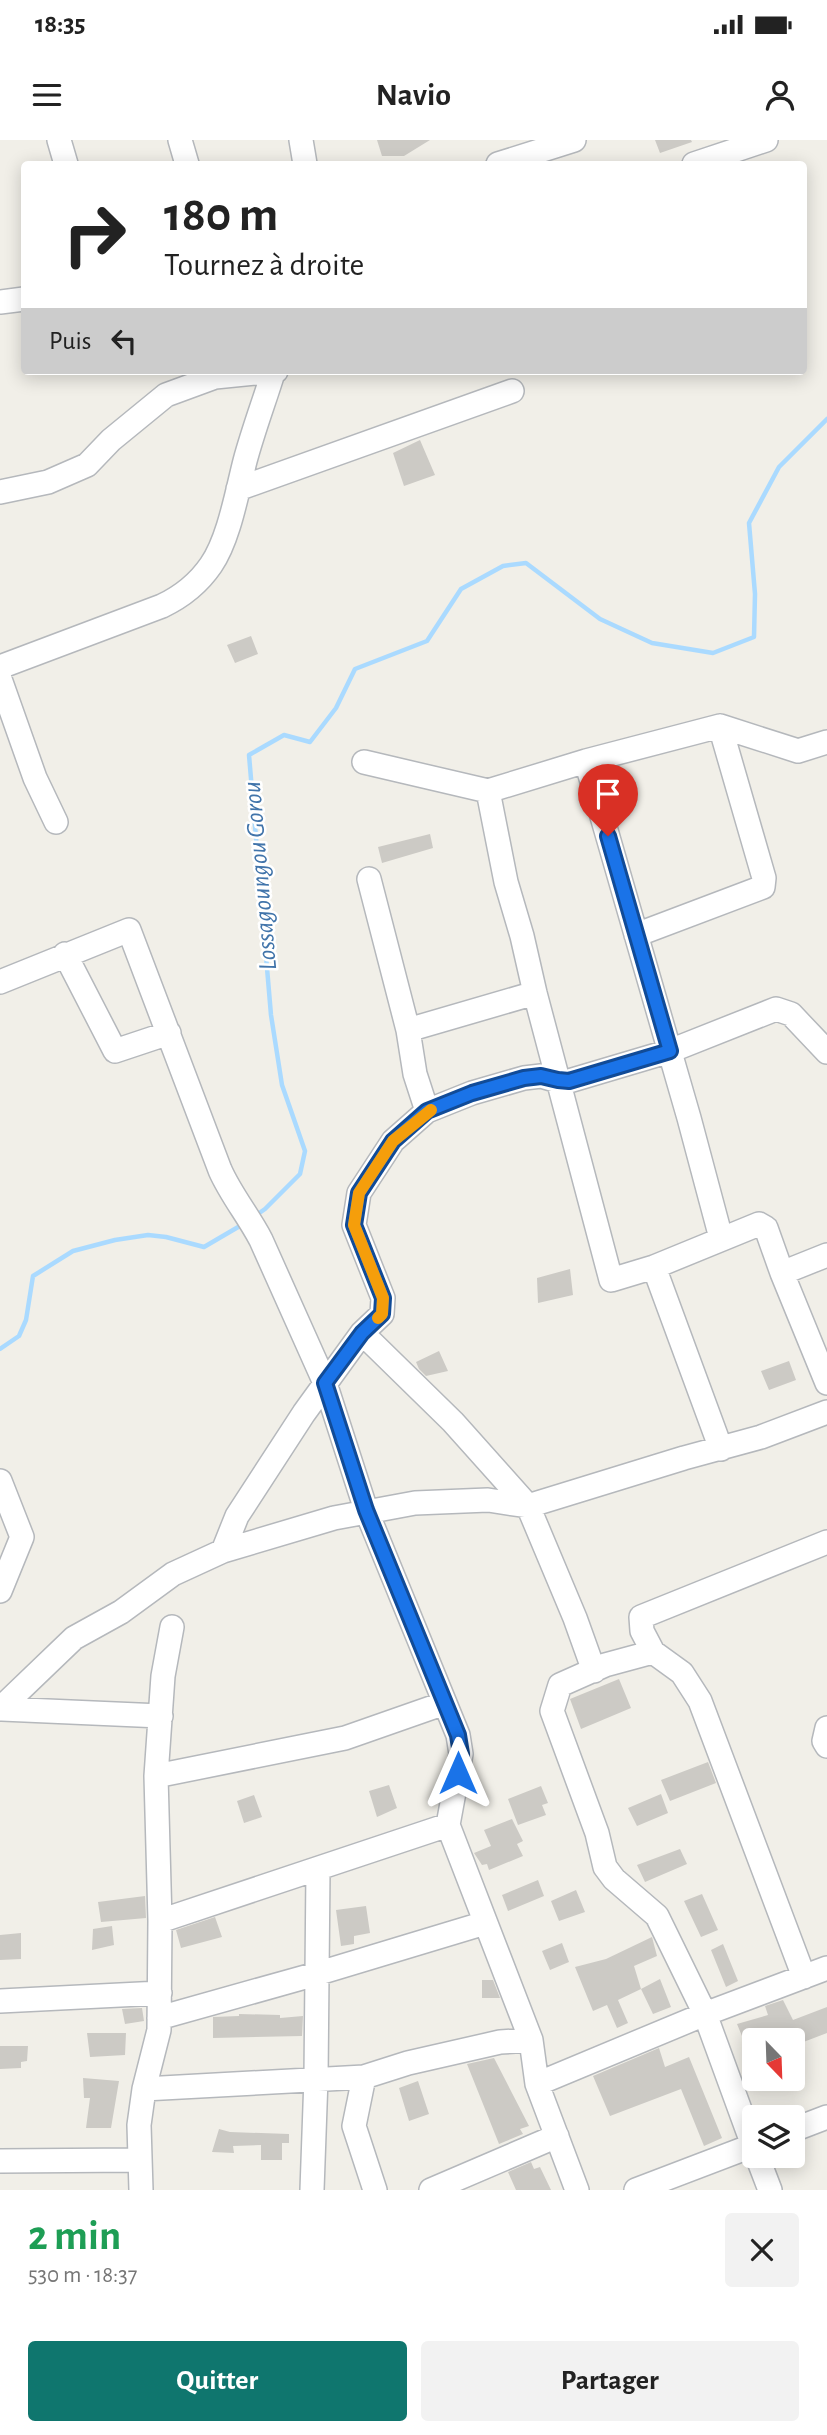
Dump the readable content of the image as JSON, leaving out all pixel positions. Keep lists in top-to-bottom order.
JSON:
{
  "water": ["Lossagoungou Gorou"],
  "north": "bottom right",
  "page": {
    "status": "18:35",
    "header": "Navio",
    "turn": ["180 m", "Tournez à droite"],
    "then": "Puis",
    "heading": ["2 min", "530 m · 18:37"],
    "buttons": ["Quitter", "Partager"]
  }
}
